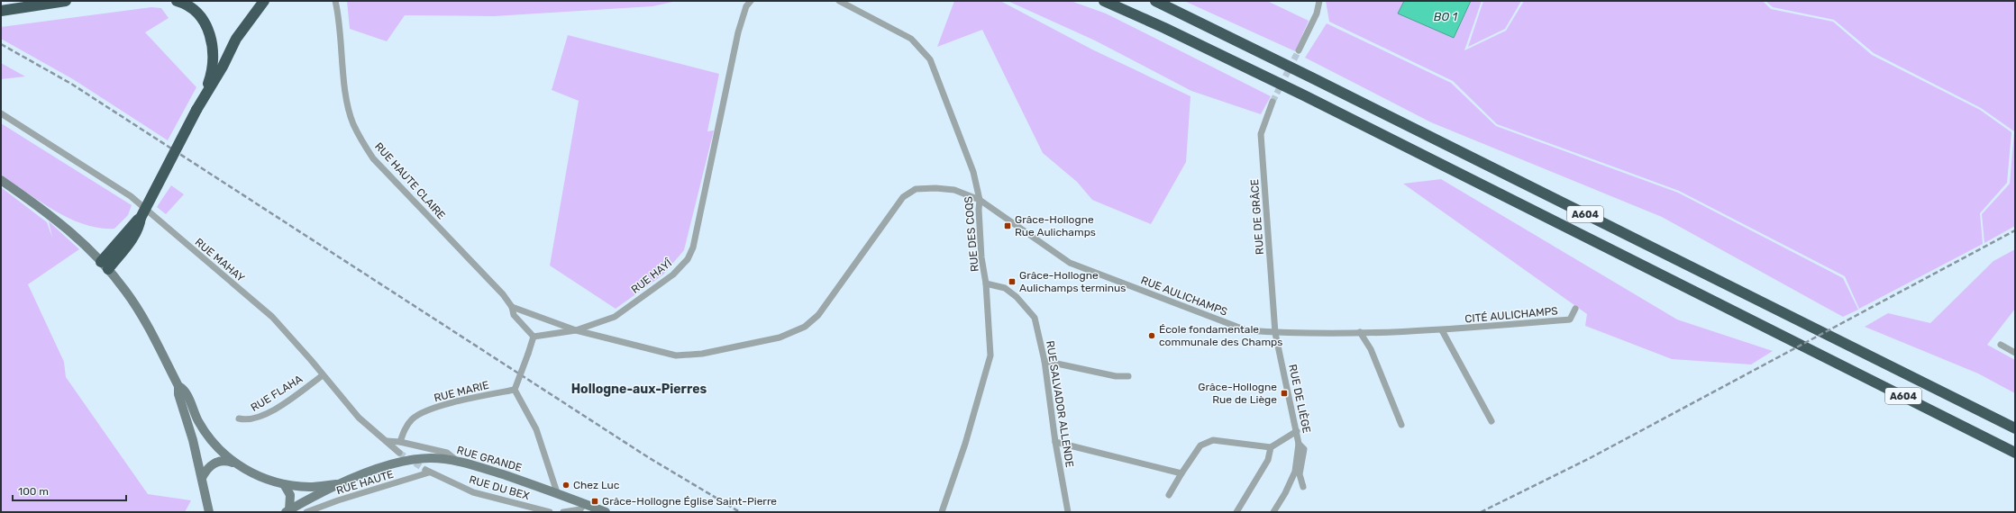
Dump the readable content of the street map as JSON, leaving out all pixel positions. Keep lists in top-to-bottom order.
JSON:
{
  "streets": {
    "highway": ["A604"],
    "main road": ["RUE GRANDE"],
    "street": [
      "RUE HAUTE CLAIRE",
      "RUE DE GRÂCE",
      "RUE DES COQS",
      "RUE MAHAY",
      "RUE HAYÎ",
      "RUE AULICHAMPS",
      "CITÉ AULICHAMPS",
      "RUE MARIE",
      "RUE FLAHA",
      "RUE DE LIÈGE",
      "RUE SALVADOR ALLENDE",
      "RUE HAUTE",
      "RUE DU BEX"
    ]
  },
  "crossings": [
    ["RUE HAUTE CLAIRE", "RUE HAYÎ"],
    ["RUE HAUTE CLAIRE", "RUE AULICHAMPS"],
    ["RUE DE GRÂCE", "RUE AULICHAMPS"],
    ["RUE DE GRÂCE", "CITÉ AULICHAMPS"],
    ["RUE DE GRÂCE", "RUE DE LIÈGE"],
    ["RUE DES COQS", "RUE AULICHAMPS"],
    ["RUE DES COQS", "RUE SALVADOR ALLENDE"],
    ["RUE MAHAY", "RUE FLAHA"],
    ["RUE HAYÎ", "RUE AULICHAMPS"],
    ["RUE AULICHAMPS", "CITÉ AULICHAMPS"],
    ["RUE AULICHAMPS", "RUE DE LIÈGE"],
    ["CITÉ AULICHAMPS", "RUE DE LIÈGE"],
    ["RUE HAUTE", "RUE DU BEX"]
  ],
  "districts": ["Hollogne-aux-Pierres"],
  "water": ["BO 1"],
  "places": {
    "transit": [
      "Grâce-Hollogne Rue Aulichamps",
      "Grâce-Hollogne Aulichamps terminus",
      "Grâce-Hollogne Rue de Liège",
      "Grâce-Hollogne Église Saint-Pierre"
    ],
    "other": ["École fondamentale communale des Champs", "Chez Luc"]
  },
  "scale_bar": "100 m"
}
